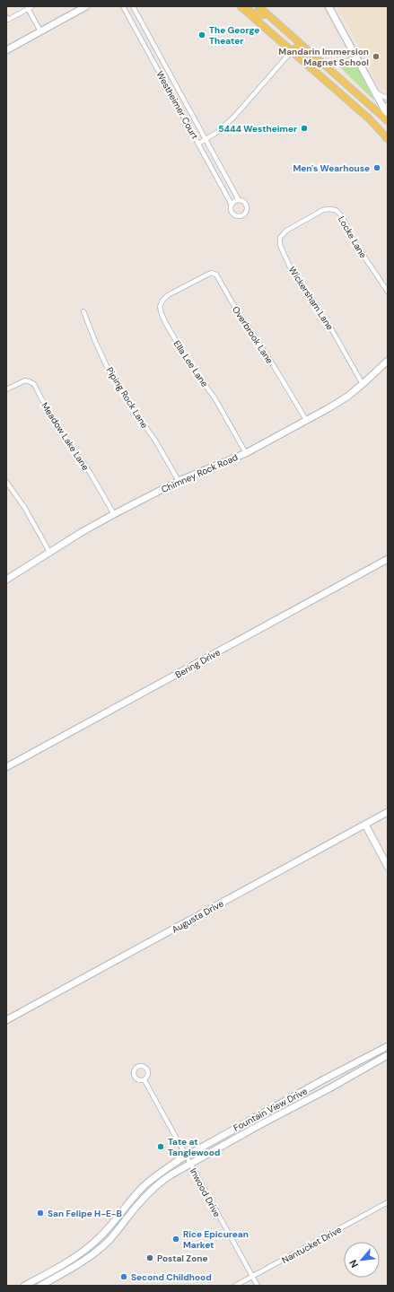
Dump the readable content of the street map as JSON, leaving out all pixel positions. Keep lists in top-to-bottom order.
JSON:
{
  "streets": {
    "main road": [
      "Chimney Rock Road",
      "Bering Drive",
      "Augusta Drive",
      "Fountain View Drive"
    ],
    "street": [
      "Westheimer Court",
      "Locke Lane",
      "Wickersham Lane",
      "Overbrook Lane",
      "Ella Lee Lane",
      "Piping Rock Lane",
      "Meadow Lake Lane",
      "Inwood Drive",
      "Nantucket Drive"
    ]
  },
  "crossings": [
    ["Locke Lane", "Wickersham Lane"],
    ["Wickersham Lane", "Chimney Rock Road"],
    ["Overbrook Lane", "Ella Lee Lane"],
    ["Overbrook Lane", "Chimney Rock Road"],
    ["Ella Lee Lane", "Chimney Rock Road"],
    ["Piping Rock Lane", "Chimney Rock Road"],
    ["Meadow Lake Lane", "Chimney Rock Road"],
    ["Fountain View Drive", "Inwood Drive"],
    ["Inwood Drive", "Nantucket Drive"]
  ],
  "places": [
    "The George Theater",
    "Mandarin Immersion Magnet School",
    "5444 Westheimer",
    "Men's Wearhouse",
    "Tate at Tanglewood",
    "San Felipe H-E-B",
    "Rice Epicurean Market",
    "Postal Zone",
    "Second Childhood"
  ],
  "north": "bottom left"
}
